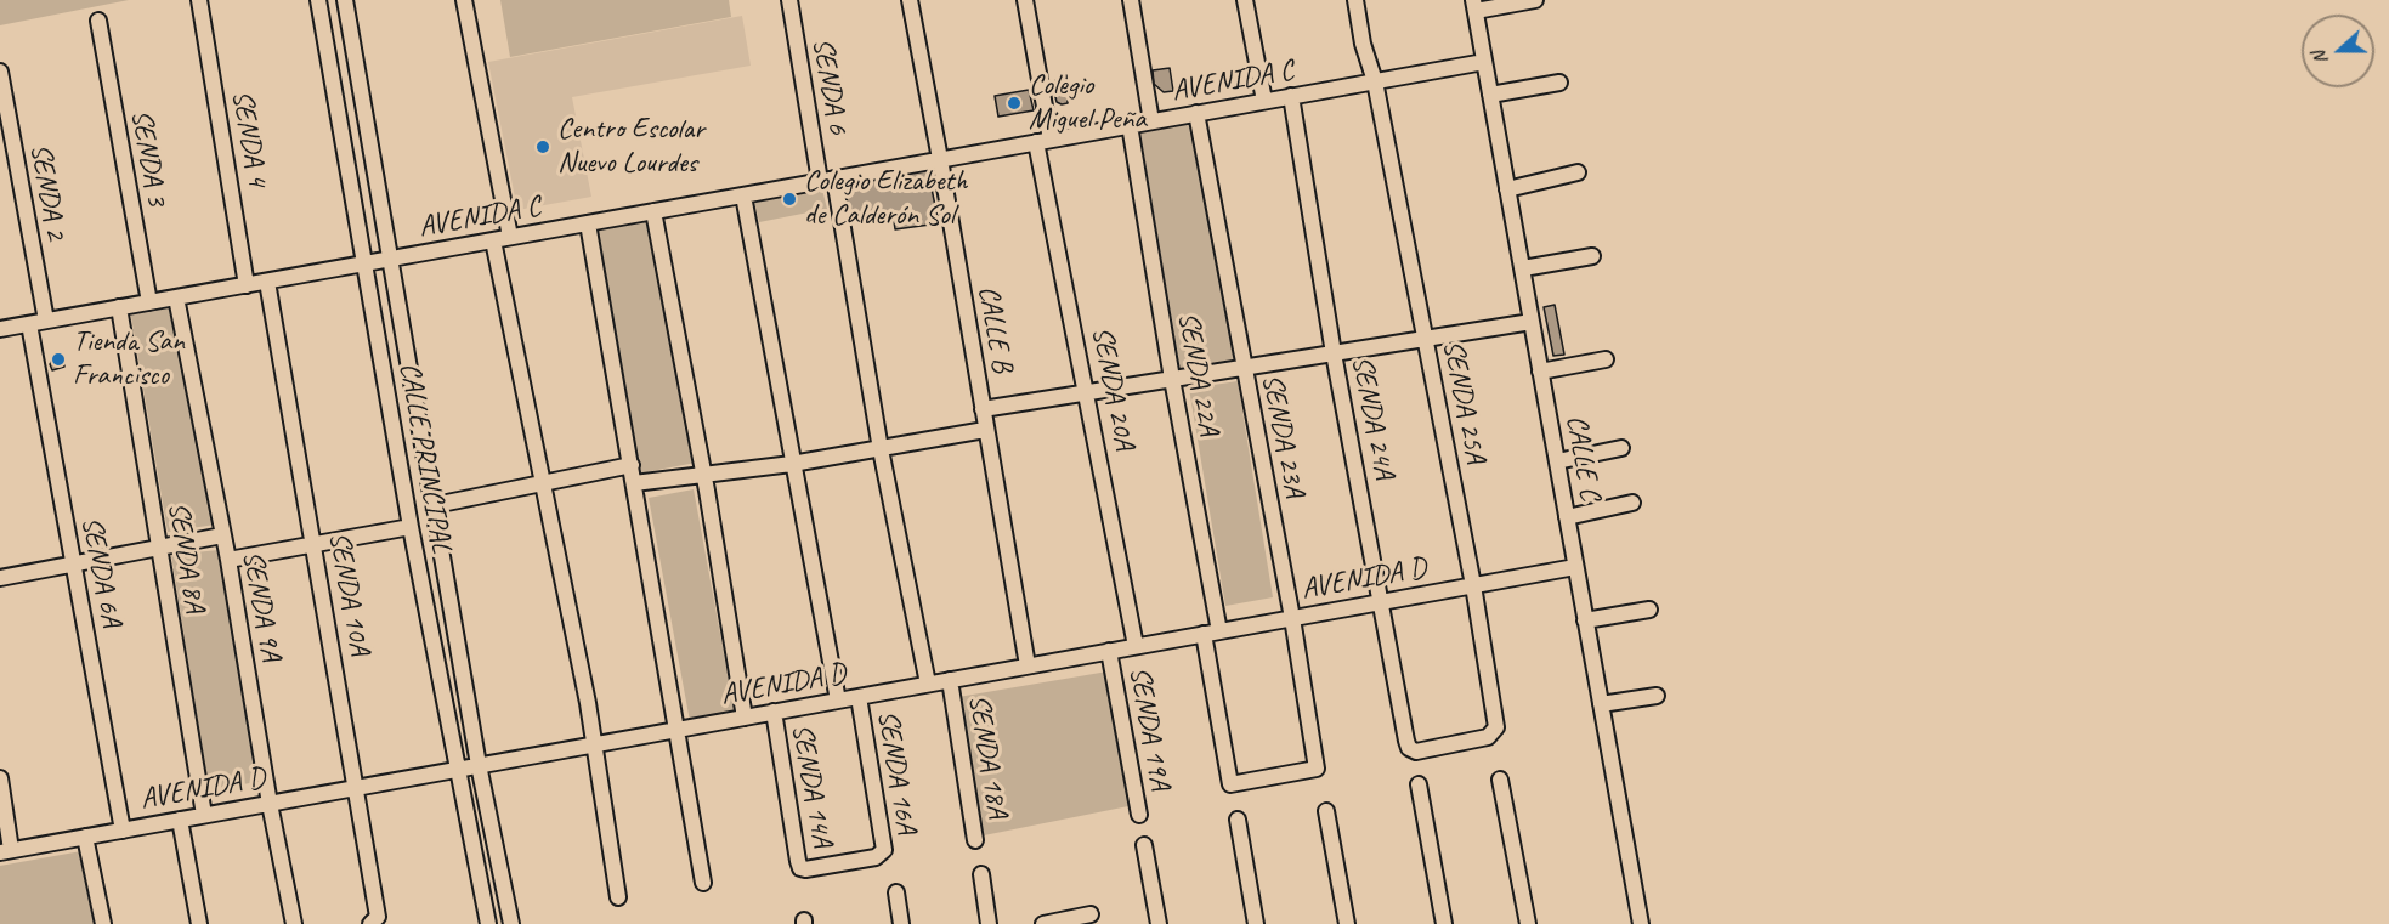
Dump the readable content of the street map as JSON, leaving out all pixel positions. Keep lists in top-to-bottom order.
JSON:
{
  "streets": {
    "street": [
      "AVENIDA C",
      "SENDA 6",
      "SENDA 4",
      "SENDA 3",
      "SENDA 2",
      "CALLE B",
      "SENDA 22A",
      "SENDA 20A",
      "SENDA 25A",
      "SENDA 24A",
      "SENDA 23A",
      "CALLE PRINCIPAL",
      "CALLE C",
      "SENDA 8A",
      "SENDA 6A",
      "AVENIDA D",
      "SENDA 10A",
      "SENDA 9A",
      "SENDA 19A",
      "SENDA 18A",
      "SENDA 16A",
      "SENDA 14A"
    ]
  },
  "crossings": [
    ["AVENIDA C", "SENDA 6"],
    ["AVENIDA C", "SENDA 4"],
    ["AVENIDA C", "SENDA 3"],
    ["AVENIDA C", "SENDA 2"],
    ["AVENIDA C", "CALLE B"],
    ["AVENIDA C", "SENDA 22A"],
    ["AVENIDA C", "SENDA 20A"],
    ["AVENIDA C", "SENDA 25A"],
    ["AVENIDA C", "SENDA 24A"],
    ["AVENIDA C", "SENDA 23A"],
    ["AVENIDA C", "CALLE PRINCIPAL"],
    ["AVENIDA C", "CALLE C"],
    ["AVENIDA C", "SENDA 8A"],
    ["AVENIDA C", "SENDA 6A"],
    ["AVENIDA C", "SENDA 10A"],
    ["AVENIDA C", "SENDA 9A"],
    ["SENDA 6", "AVENIDA D"],
    ["CALLE B", "AVENIDA D"],
    ["SENDA 22A", "SENDA 23A"],
    ["SENDA 22A", "AVENIDA D"],
    ["SENDA 20A", "AVENIDA D"],
    ["SENDA 25A", "SENDA 24A"],
    ["SENDA 25A", "AVENIDA D"],
    ["SENDA 24A", "AVENIDA D"],
    ["SENDA 23A", "AVENIDA D"],
    ["CALLE PRINCIPAL", "AVENIDA D"],
    ["CALLE C", "AVENIDA D"],
    ["SENDA 8A", "AVENIDA D"],
    ["SENDA 6A", "AVENIDA D"],
    ["AVENIDA D", "SENDA 10A"],
    ["AVENIDA D", "SENDA 9A"],
    ["AVENIDA D", "SENDA 19A"],
    ["AVENIDA D", "SENDA 18A"],
    ["AVENIDA D", "SENDA 16A"],
    ["AVENIDA D", "SENDA 14A"],
    ["SENDA 16A", "SENDA 14A"]
  ],
  "places": [
    "Colegio Miguel Peña",
    "Centro Escolar Nuevo Lourdes",
    "Colegio Elizabeth de Calderón Sol",
    "Tienda San Francisco"
  ],
  "north": "left"
}
